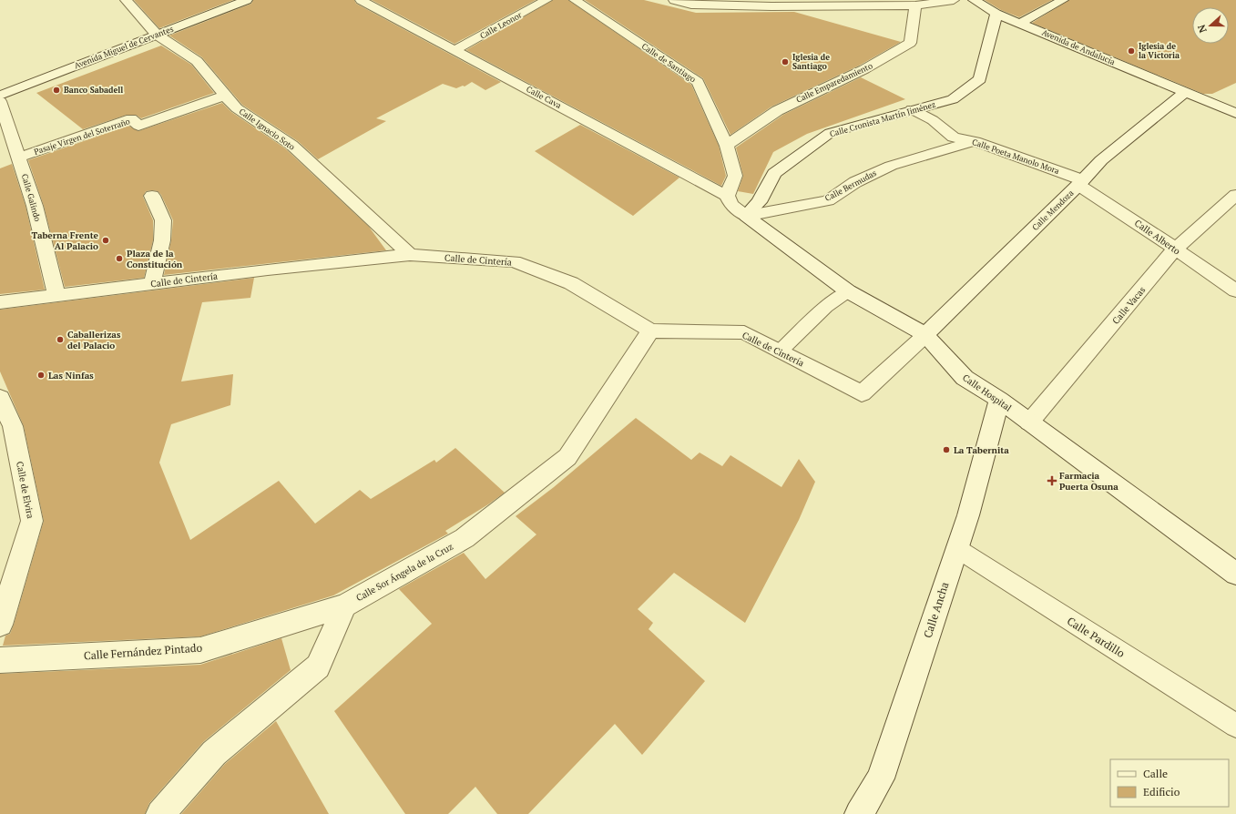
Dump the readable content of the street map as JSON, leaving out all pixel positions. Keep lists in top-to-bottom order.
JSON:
{
  "streets": {
    "street": [
      "Calle Leonor",
      "Avenida Miguel de Cervantes",
      "Avenida de Andalucía",
      "Calle de Santiago",
      "Calle Emparedamiento",
      "Calle Cava",
      "Calle Cronista Martín Jiménez",
      "Calle Ignacio Soto",
      "Pasaje Virgen del Soterraño",
      "Calle Poeta Manolo Mora",
      "Calle Bermudas",
      "Calle Galindo",
      "Calle Mendoza",
      "Calle Alberto",
      "Calle de Cintería",
      "Calle Vacas",
      "Calle Hospital",
      "Calle de Elvira",
      "Calle Sor Ángela de la Cruz",
      "Calle Ancha",
      "Calle Fernández Pintado"
    ],
    "lane": ["Calle Pardillo"]
  },
  "crossings": [
    ["Calle Leonor", "Calle Cava"],
    ["Avenida Miguel de Cervantes", "Calle Ignacio Soto"],
    ["Avenida de Andalucía", "Calle Cronista Martín Jiménez"],
    ["Avenida de Andalucía", "Calle Mendoza"],
    ["Calle de Santiago", "Calle Emparedamiento"],
    ["Calle de Santiago", "Calle Cava"],
    ["Calle de Santiago", "Calle Hospital"],
    ["Calle Cava", "Calle Hospital"],
    ["Calle Cronista Martín Jiménez", "Calle Poeta Manolo Mora"],
    ["Calle Cronista Martín Jiménez", "Calle Bermudas"],
    ["Calle Cronista Martín Jiménez", "Calle Hospital"],
    ["Calle Ignacio Soto", "Pasaje Virgen del Soterraño"],
    ["Calle Ignacio Soto", "Calle de Cintería"],
    ["Pasaje Virgen del Soterraño", "Calle Galindo"],
    ["Calle Poeta Manolo Mora", "Calle Bermudas"],
    ["Calle Poeta Manolo Mora", "Calle Mendoza"],
    ["Calle Poeta Manolo Mora", "Calle Alberto"],
    ["Calle Bermudas", "Calle Hospital"],
    ["Calle Galindo", "Calle de Cintería"],
    ["Calle Mendoza", "Calle Alberto"],
    ["Calle Mendoza", "Calle de Cintería"],
    ["Calle Mendoza", "Calle Hospital"],
    ["Calle Alberto", "Calle Vacas"],
    ["Calle de Cintería", "Calle Hospital"],
    ["Calle de Cintería", "Calle Sor Ángela de la Cruz"],
    ["Calle Vacas", "Calle Hospital"],
    ["Calle Hospital", "Calle Ancha"],
    ["Calle Sor Ángela de la Cruz", "Calle Fernández Pintado"],
    ["Calle Ancha", "Calle Pardillo"]
  ],
  "places": {
    "other": [
      "Iglesia de la Victoria",
      "Iglesia de Santiago",
      "Banco Sabadell",
      "Taberna Frente Al Palacio",
      "Plaza de la Constitución",
      "Caballerizas del Palacio",
      "Las Ninfas",
      "La Tabernita"
    ],
    "health": ["Farmacia Puerta Osuna"]
  },
  "legend": ["Calle", "Edificio"],
  "north": "left"
}
